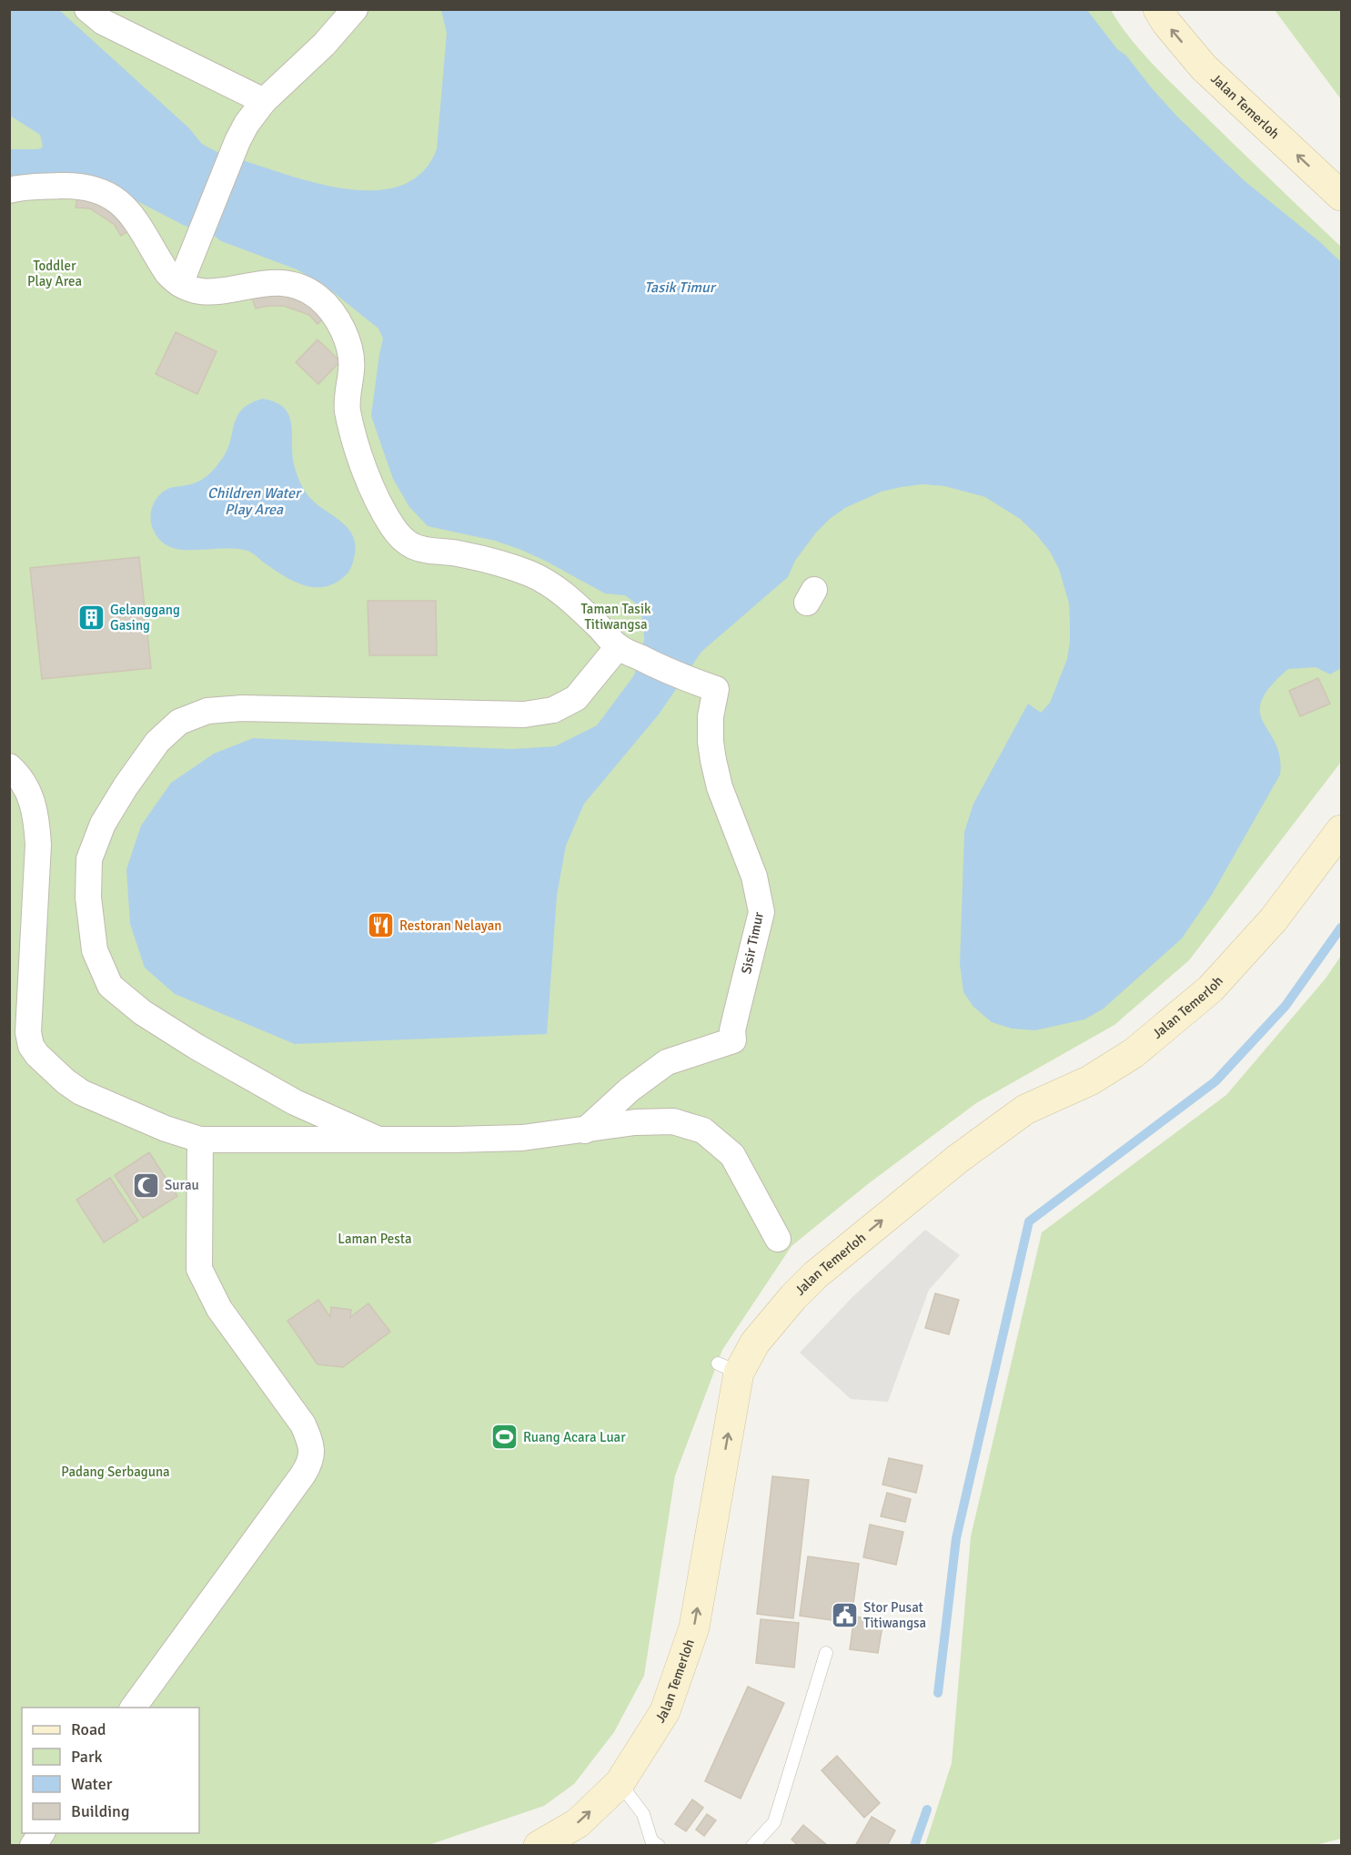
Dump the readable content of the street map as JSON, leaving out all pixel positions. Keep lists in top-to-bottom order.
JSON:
{
  "streets": {
    "street": ["Jalan Temerloh", "Sisir Timur"]
  },
  "one_way": ["Jalan Temerloh"],
  "water": ["Tasik Timur", "Children Water Play Area"],
  "parks": [
    "Toddler Play Area",
    "Taman Tasik Titiwangsa",
    "Laman Pesta",
    "Padang Serbaguna"
  ],
  "places": {
    "building": ["Gelanggang Gasing"],
    "restaurant": ["Restoran Nelayan"],
    "mosque": ["Surau"],
    "sports": ["Ruang Acara Luar"],
    "public building": ["Stor Pusat Titiwangsa"]
  },
  "legend": [
    "Road",
    "Park",
    "Water",
    "Building"
  ]
}
